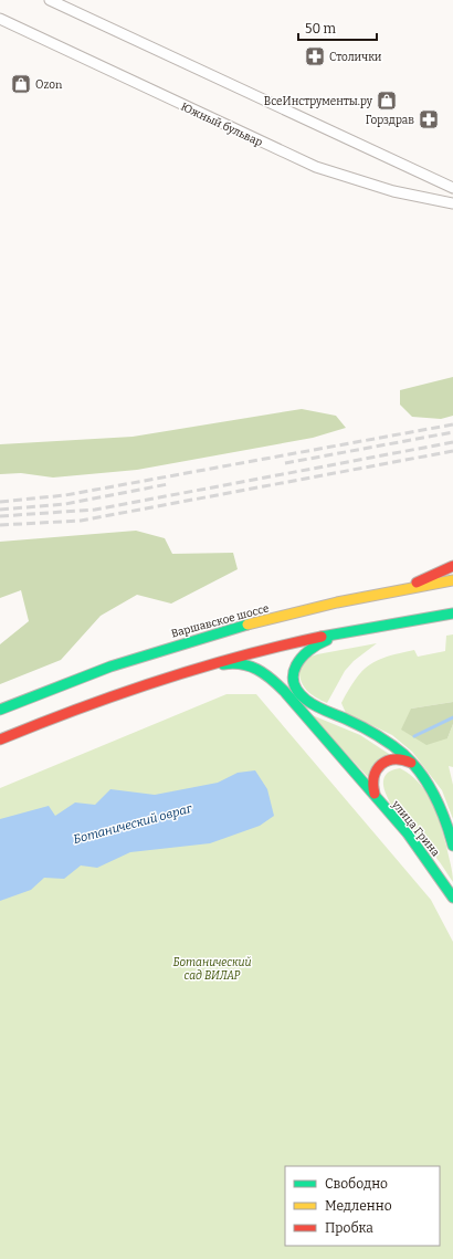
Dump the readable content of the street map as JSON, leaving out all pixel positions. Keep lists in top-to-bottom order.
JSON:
{
  "streets": {
    "main road": ["Варшавское шоссе", "улица Грина"],
    "street": ["Южный бульвар"]
  },
  "water": ["Ботанический овраг"],
  "parks": ["Ботанический сад ВИЛАР"],
  "places": {
    "pharmacy": ["Столички", "Горздрав"],
    "shop": ["Ozon", "ВсеИнструменты.ру"]
  },
  "legend": ["Свободно", "Медленно", "Пробка"],
  "scale_bar": "50 m"
}
